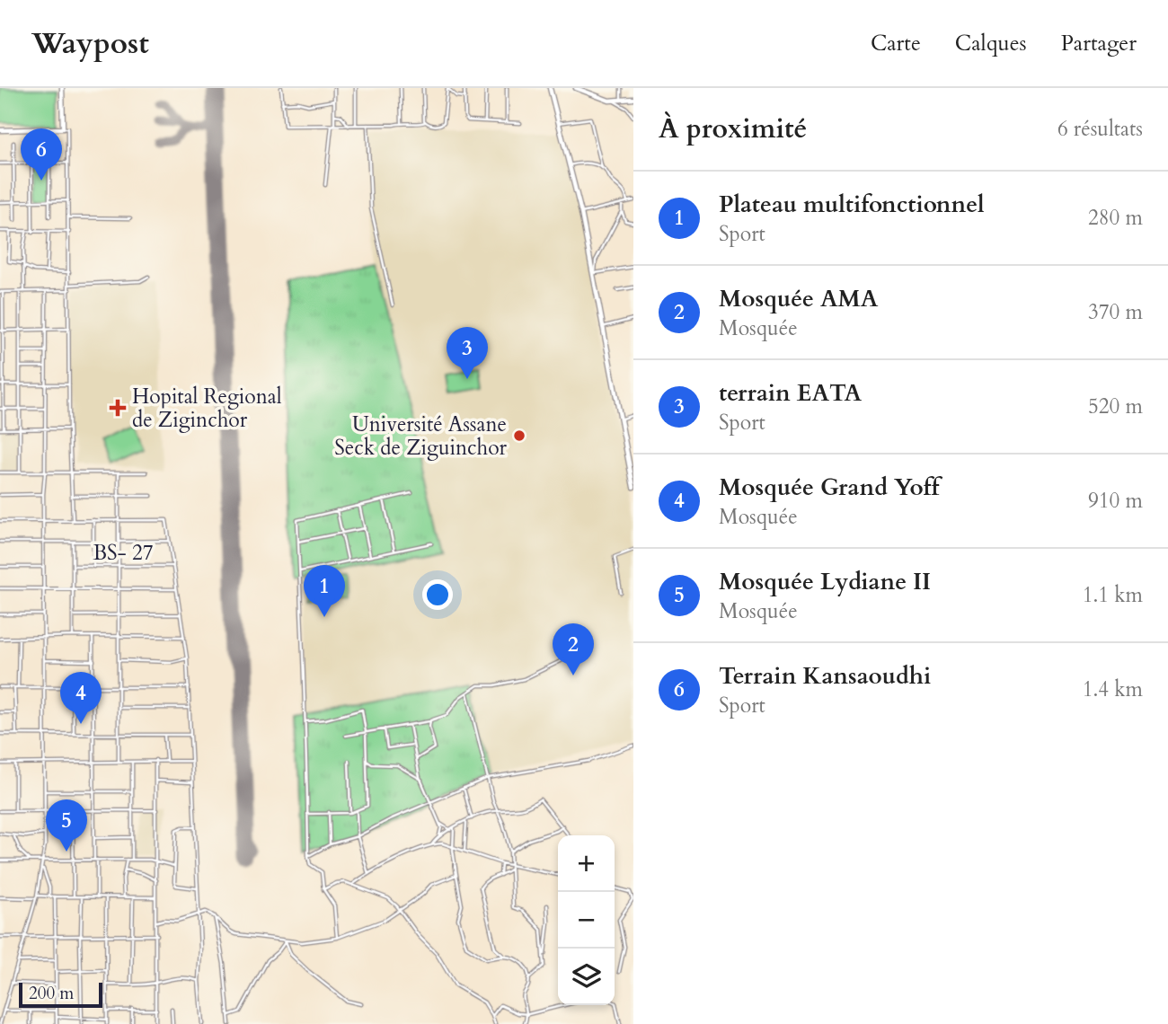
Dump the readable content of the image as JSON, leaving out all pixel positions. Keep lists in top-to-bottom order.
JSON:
{
  "streets": {
    "street": ["BS- 27"]
  },
  "places": {
    "health": ["Hopital Regional de Ziginchor"],
    "other": ["Université Assane Seck de Ziguinchor"]
  },
  "scale_bar": "200 m",
  "page": {
    "header": "Waypost",
    "nav": ["Carte", "Calques", "Partager"],
    "heading": ["À proximité", "6 résultats"],
    "pins": [
      "6",
      "3",
      "1",
      "2",
      "4",
      "5"
    ],
    "list": [
      {
        "mark": "1",
        "name": "Plateau multifonctionnel",
        "note": "Sport",
        "value": "280 m"
      },
      {
        "mark": "2",
        "name": "Mosquée AMA",
        "note": "Mosquée",
        "value": "370 m"
      },
      {
        "mark": "3",
        "name": "terrain EATA",
        "note": "Sport",
        "value": "520 m"
      },
      {
        "mark": "4",
        "name": "Mosquée Grand Yoff",
        "note": "Mosquée",
        "value": "910 m"
      },
      {
        "mark": "5",
        "name": "Mosquée Lydiane II",
        "note": "Mosquée",
        "value": "1.1 km"
      },
      {
        "mark": "6",
        "name": "Terrain Kansaoudhi",
        "note": "Sport",
        "value": "1.4 km"
      }
    ],
    "map_buttons": ["+", "−"],
    "scale": "200 m"
  }
}
